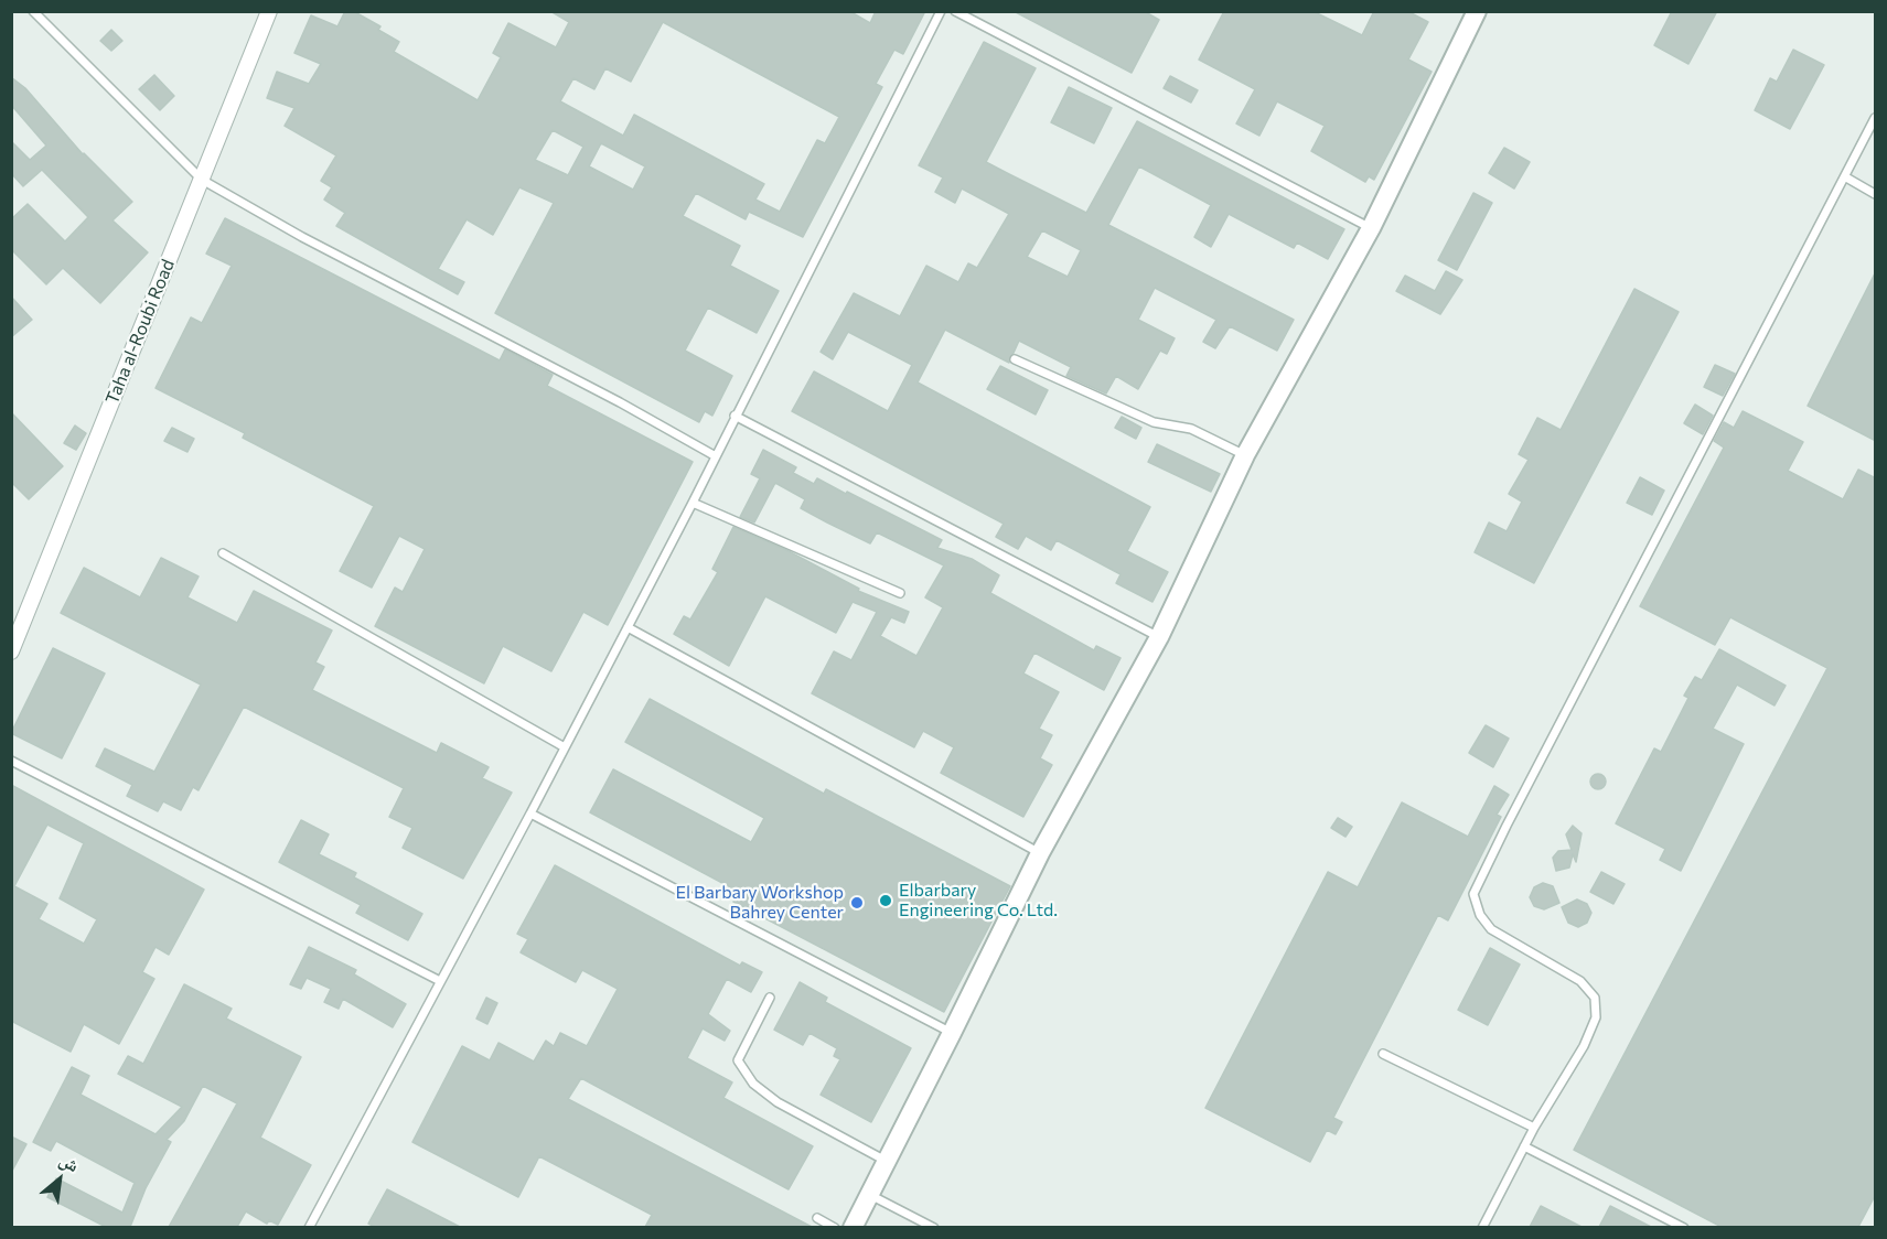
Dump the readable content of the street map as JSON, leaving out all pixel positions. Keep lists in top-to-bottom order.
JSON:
{
  "streets": {
    "street": ["Taha al-Roubi Road"]
  },
  "places": ["Elbarbary Engineering Co. Ltd.", "El Barbary Workshop Bahrey Center"],
  "north": "top right"
}
